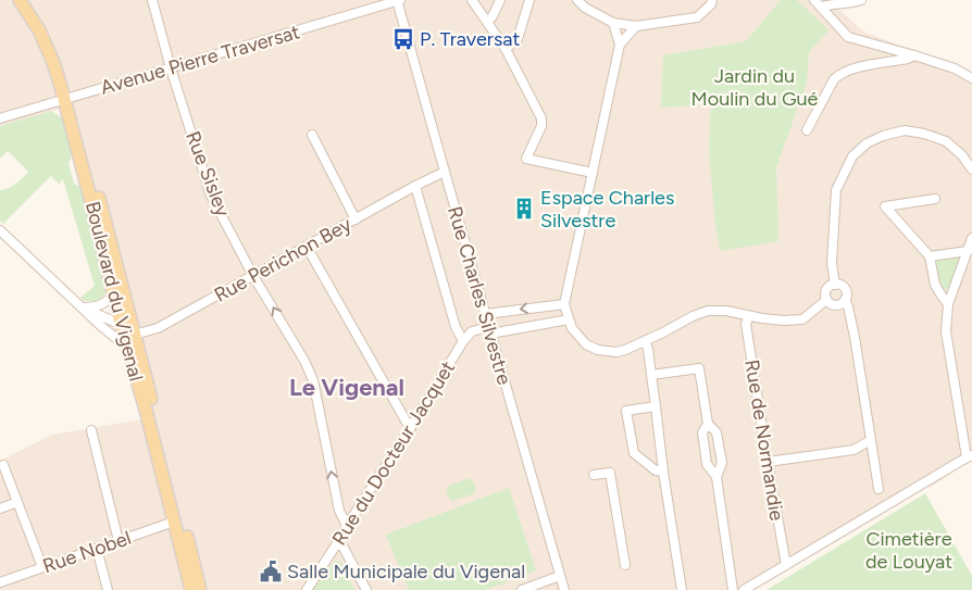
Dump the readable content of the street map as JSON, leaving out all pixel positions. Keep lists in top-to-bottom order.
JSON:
{
  "streets": {
    "main road": ["Boulevard du Vigenal"],
    "street": [
      "Avenue Pierre Traversat",
      "Rue Sisley",
      "Rue Perichon Bey",
      "Rue Charles Silvestre",
      "Rue de Normandie",
      "Rue du Docteur Jacquet",
      "Rue Nobel"
    ]
  },
  "crossings": [
    ["Avenue Pierre Traversat", "Rue Sisley"],
    ["Avenue Pierre Traversat", "Boulevard du Vigenal"],
    ["Avenue Pierre Traversat", "Rue Charles Silvestre"],
    ["Rue Sisley", "Rue Perichon Bey"],
    ["Rue Sisley", "Rue du Docteur Jacquet"],
    ["Rue Perichon Bey", "Boulevard du Vigenal"],
    ["Rue Perichon Bey", "Rue Charles Silvestre"],
    ["Boulevard du Vigenal", "Rue Nobel"],
    ["Rue Charles Silvestre", "Rue du Docteur Jacquet"]
  ],
  "districts": ["Le Vigenal"],
  "parks": ["Jardin du Moulin du Gué", "Cimetière de Louyat"],
  "places": {
    "bus stop": ["P. Traversat"],
    "building": ["Espace Charles Silvestre"],
    "public building": ["Salle Municipale du Vigenal"]
  }
}
